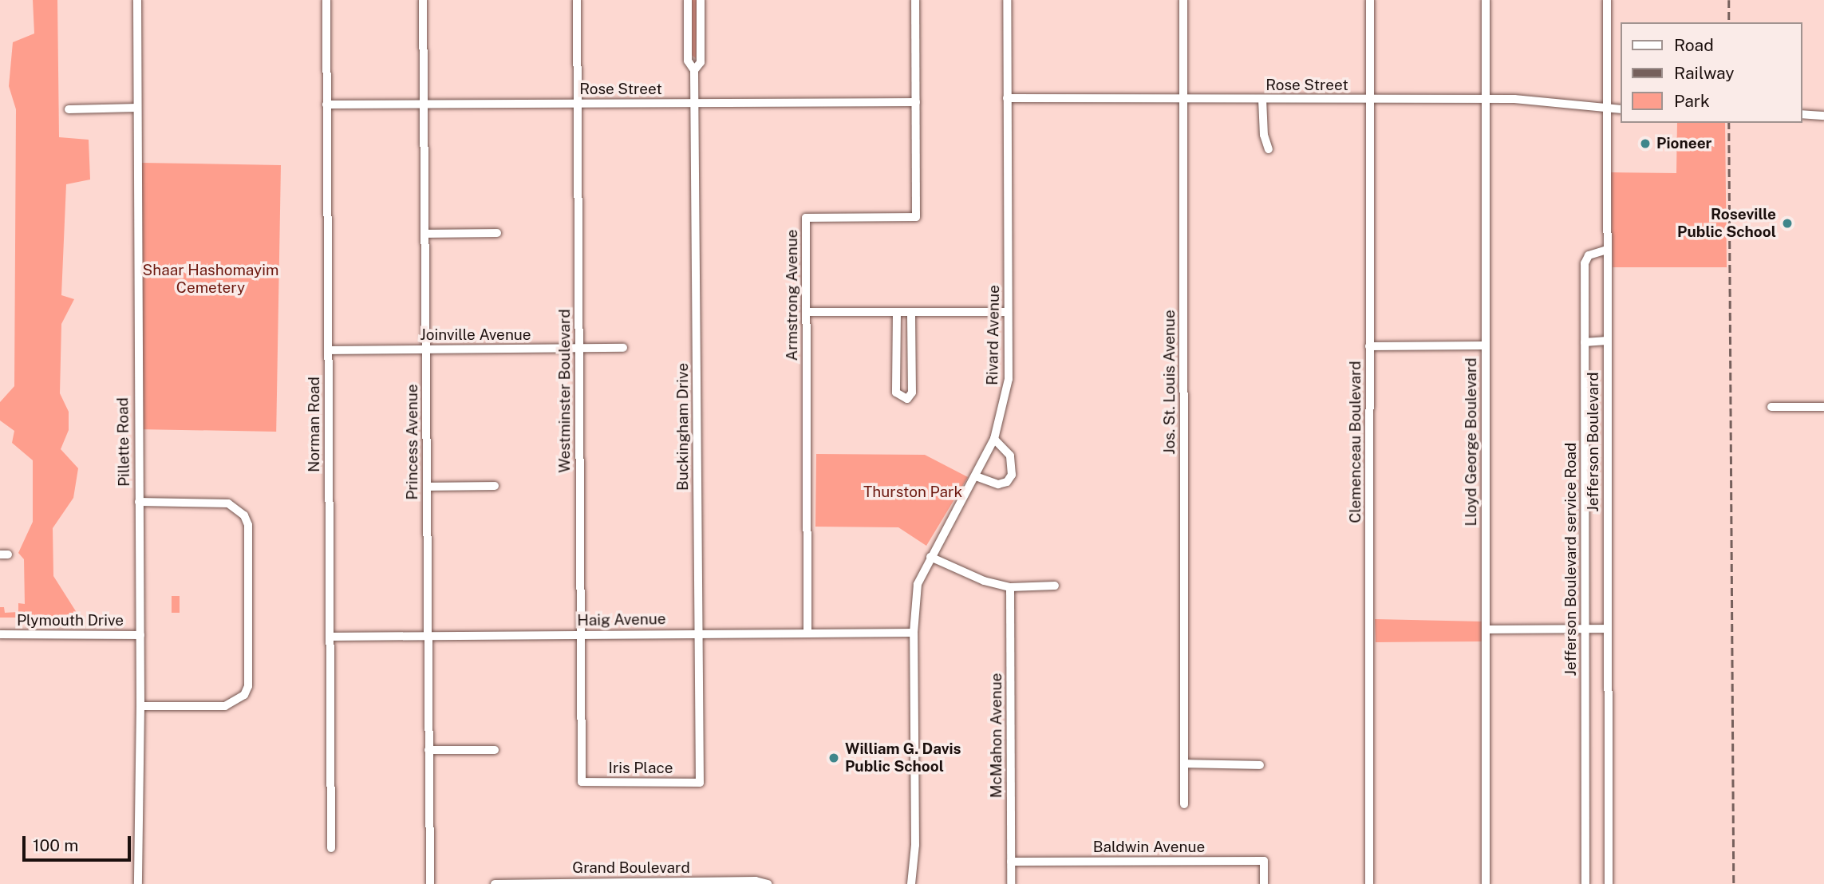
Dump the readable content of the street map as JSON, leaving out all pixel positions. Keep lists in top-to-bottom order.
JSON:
{
  "streets": {
    "street": [
      "Rose Street",
      "Armstrong Avenue",
      "Joinville Avenue",
      "Rivard Avenue",
      "Jos. St. Louis Avenue",
      "Westminster Boulevard",
      "Norman Road",
      "Buckingham Drive",
      "Pillette Road",
      "Princess Avenue",
      "Clemenceau Boulevard",
      "Lloyd George Boulevard",
      "Jefferson Boulevard",
      "Jefferson Boulevard service Road",
      "Haig Avenue",
      "Plymouth Drive",
      "McMahon Avenue",
      "Iris Place",
      "Baldwin Avenue",
      "Grand Boulevard"
    ]
  },
  "crossings": [
    ["Rose Street", "Armstrong Avenue"],
    ["Rose Street", "Rivard Avenue"],
    ["Rose Street", "Jos. St. Louis Avenue"],
    ["Rose Street", "Westminster Boulevard"],
    ["Rose Street", "Norman Road"],
    ["Rose Street", "Buckingham Drive"],
    ["Rose Street", "Princess Avenue"],
    ["Rose Street", "Clemenceau Boulevard"],
    ["Rose Street", "Lloyd George Boulevard"],
    ["Rose Street", "Jefferson Boulevard"],
    ["Armstrong Avenue", "Haig Avenue"],
    ["Joinville Avenue", "Westminster Boulevard"],
    ["Joinville Avenue", "Norman Road"],
    ["Joinville Avenue", "Princess Avenue"],
    ["Rivard Avenue", "Haig Avenue"],
    ["Westminster Boulevard", "Haig Avenue"],
    ["Westminster Boulevard", "Iris Place"],
    ["Norman Road", "Haig Avenue"],
    ["Buckingham Drive", "Haig Avenue"],
    ["Buckingham Drive", "Iris Place"],
    ["Pillette Road", "Plymouth Drive"],
    ["Princess Avenue", "Haig Avenue"],
    ["Jefferson Boulevard", "Jefferson Boulevard service Road"],
    ["McMahon Avenue", "Baldwin Avenue"]
  ],
  "parks": ["Shaar Hashomayim Cemetery", "Thurston Park"],
  "places": ["Pioneer", "Roseville Public School", "William G. Davis Public School"],
  "legend": ["Road", "Railway", "Park"],
  "scale_bar": "100 m"
}
